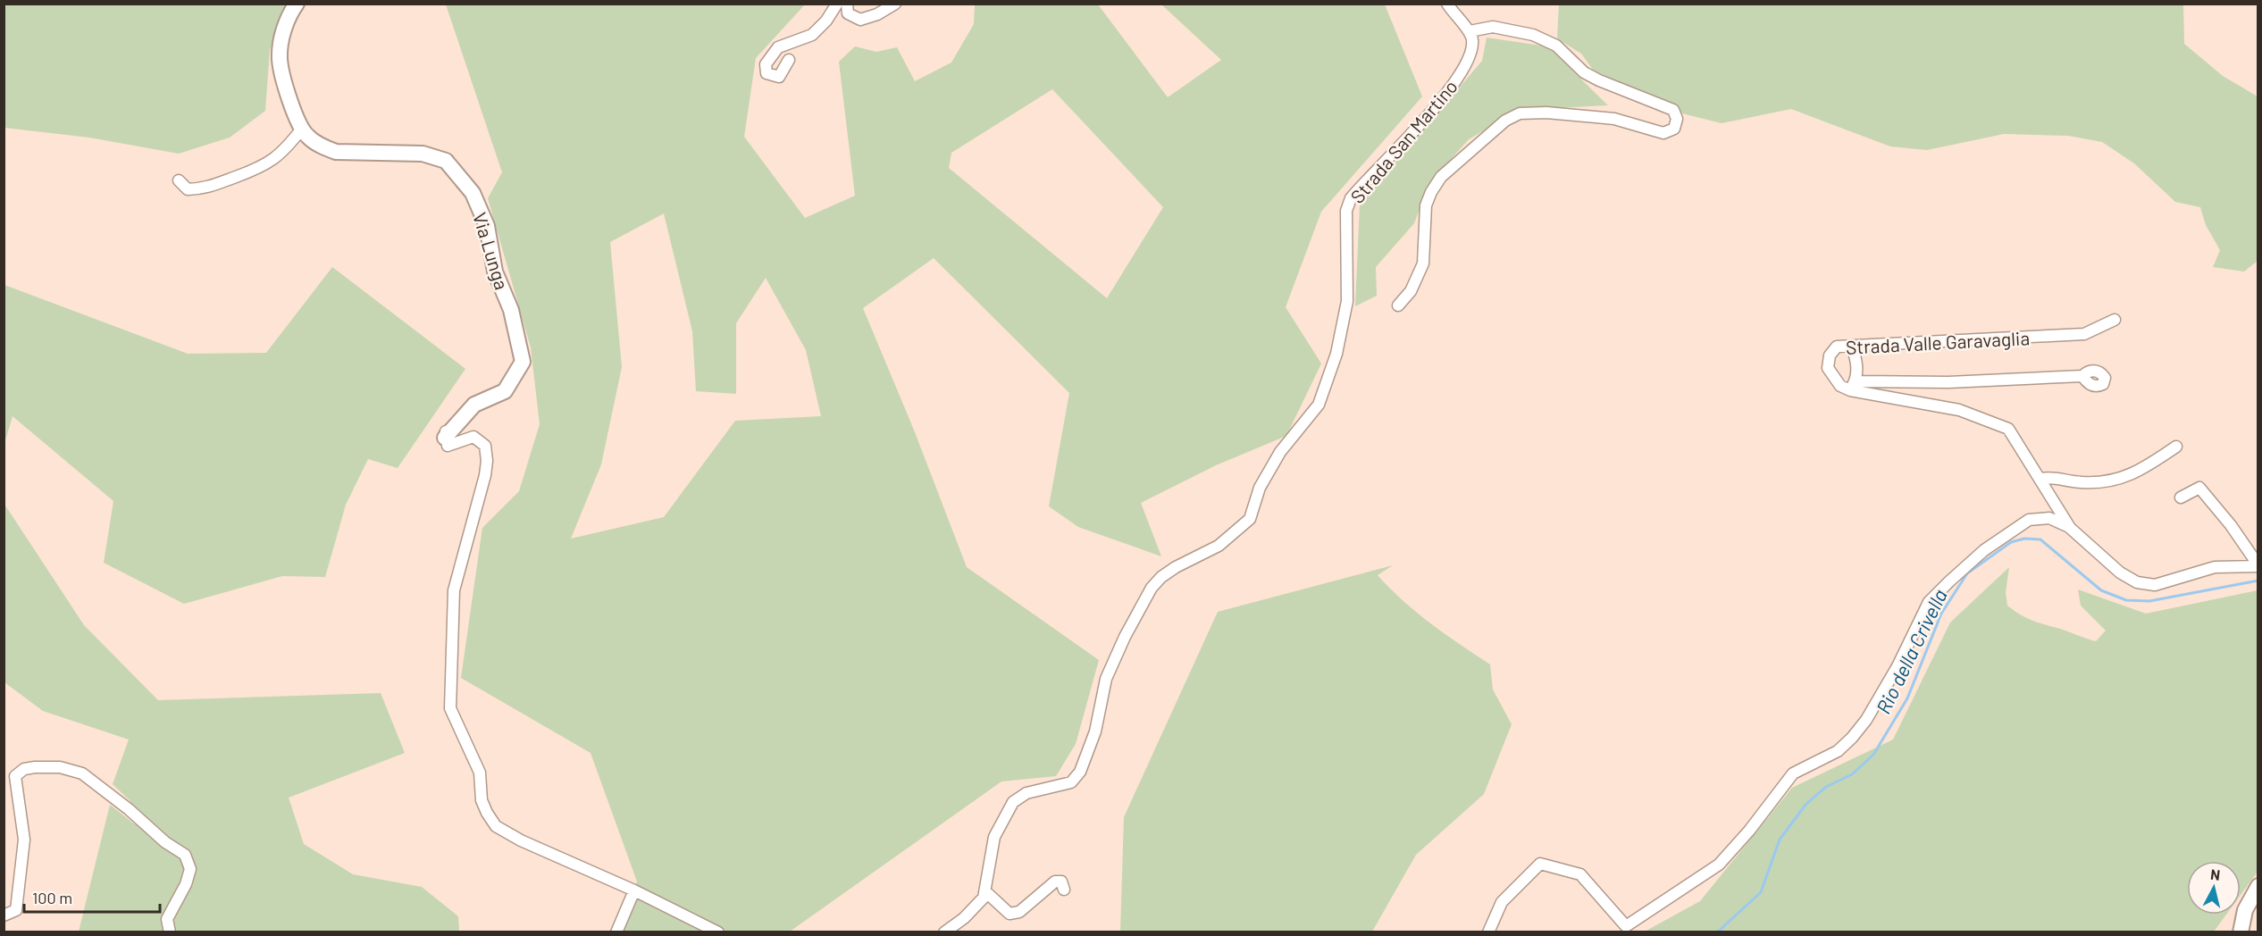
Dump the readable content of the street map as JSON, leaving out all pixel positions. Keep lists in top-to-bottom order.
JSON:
{
  "streets": {
    "street": ["Strada San Martino", "Via Lunga", "Strada Valle Garavaglia"]
  },
  "water": ["Rio della Crivella"],
  "scale_bar": "100 m",
  "north": "top"
}
